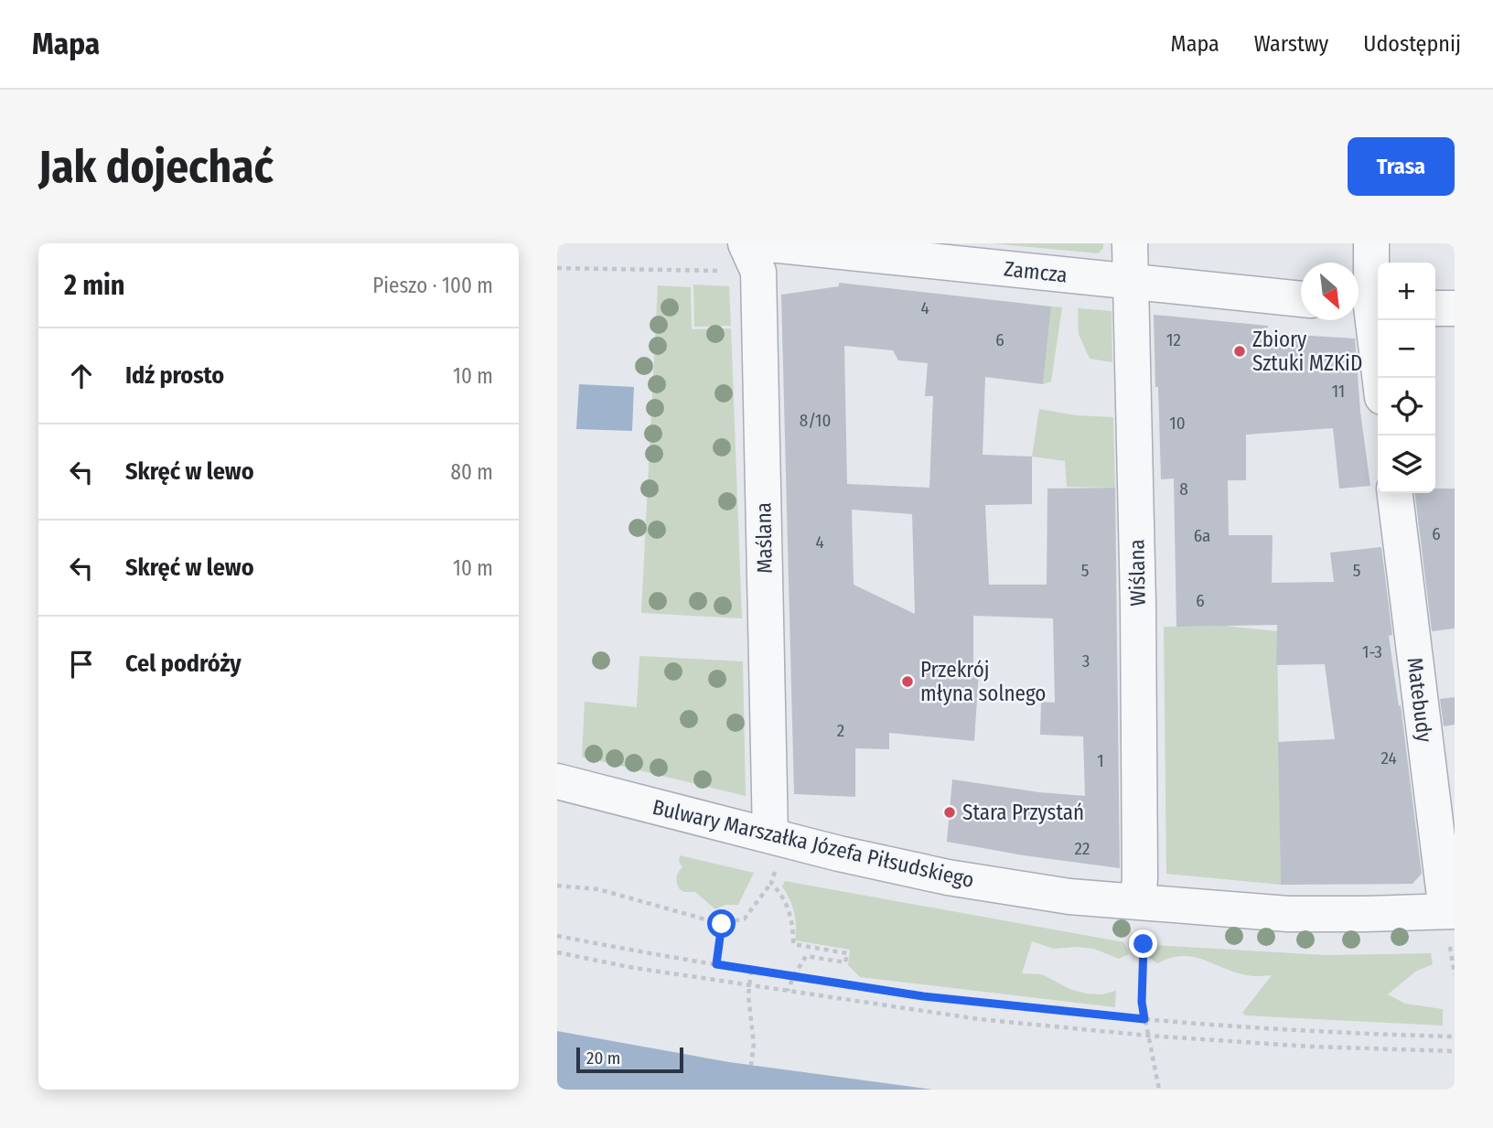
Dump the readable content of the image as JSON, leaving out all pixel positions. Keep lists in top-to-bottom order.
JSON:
{
  "streets": {
    "street": [
      "Zamcza",
      "Maślana",
      "Wiślana",
      "Matebudy",
      "Bulwary Marszałka Józefa Piłsudskiego"
    ]
  },
  "crossings": [
    ["Zamcza", "Maślana"],
    ["Zamcza", "Wiślana"],
    ["Maślana", "Bulwary Marszałka Józefa Piłsudskiego"],
    ["Wiślana", "Bulwary Marszałka Józefa Piłsudskiego"],
    ["Matebudy", "Bulwary Marszałka Józefa Piłsudskiego"]
  ],
  "places": ["Zbiory Sztuki MZKiD", "Przekrój młyna solnego", "Stara Przystań"],
  "house_numbers": [
    "4",
    "6",
    "12",
    "11",
    "8/10",
    "10",
    "8",
    "6",
    "6a",
    "4",
    "5",
    "5",
    "6",
    "1-3",
    "3",
    "2",
    "24",
    "1",
    "22"
  ],
  "scale_bar": "20 m",
  "north": "bottom right",
  "page": {
    "header": "Mapa",
    "nav": ["Mapa", "Warstwy", "Udostępnij"],
    "buttons": "Trasa",
    "title": "Jak dojechać",
    "heading": ["2 min", "Pieszo · 100 m"],
    "map_buttons": ["+", "−"],
    "list": [
      ["Idź prosto", "10 m"],
      ["Skręć w lewo", "80 m"],
      ["Skręć w lewo", "10 m"],
      "Cel podróży"
    ],
    "scale": "20 m"
  }
}
